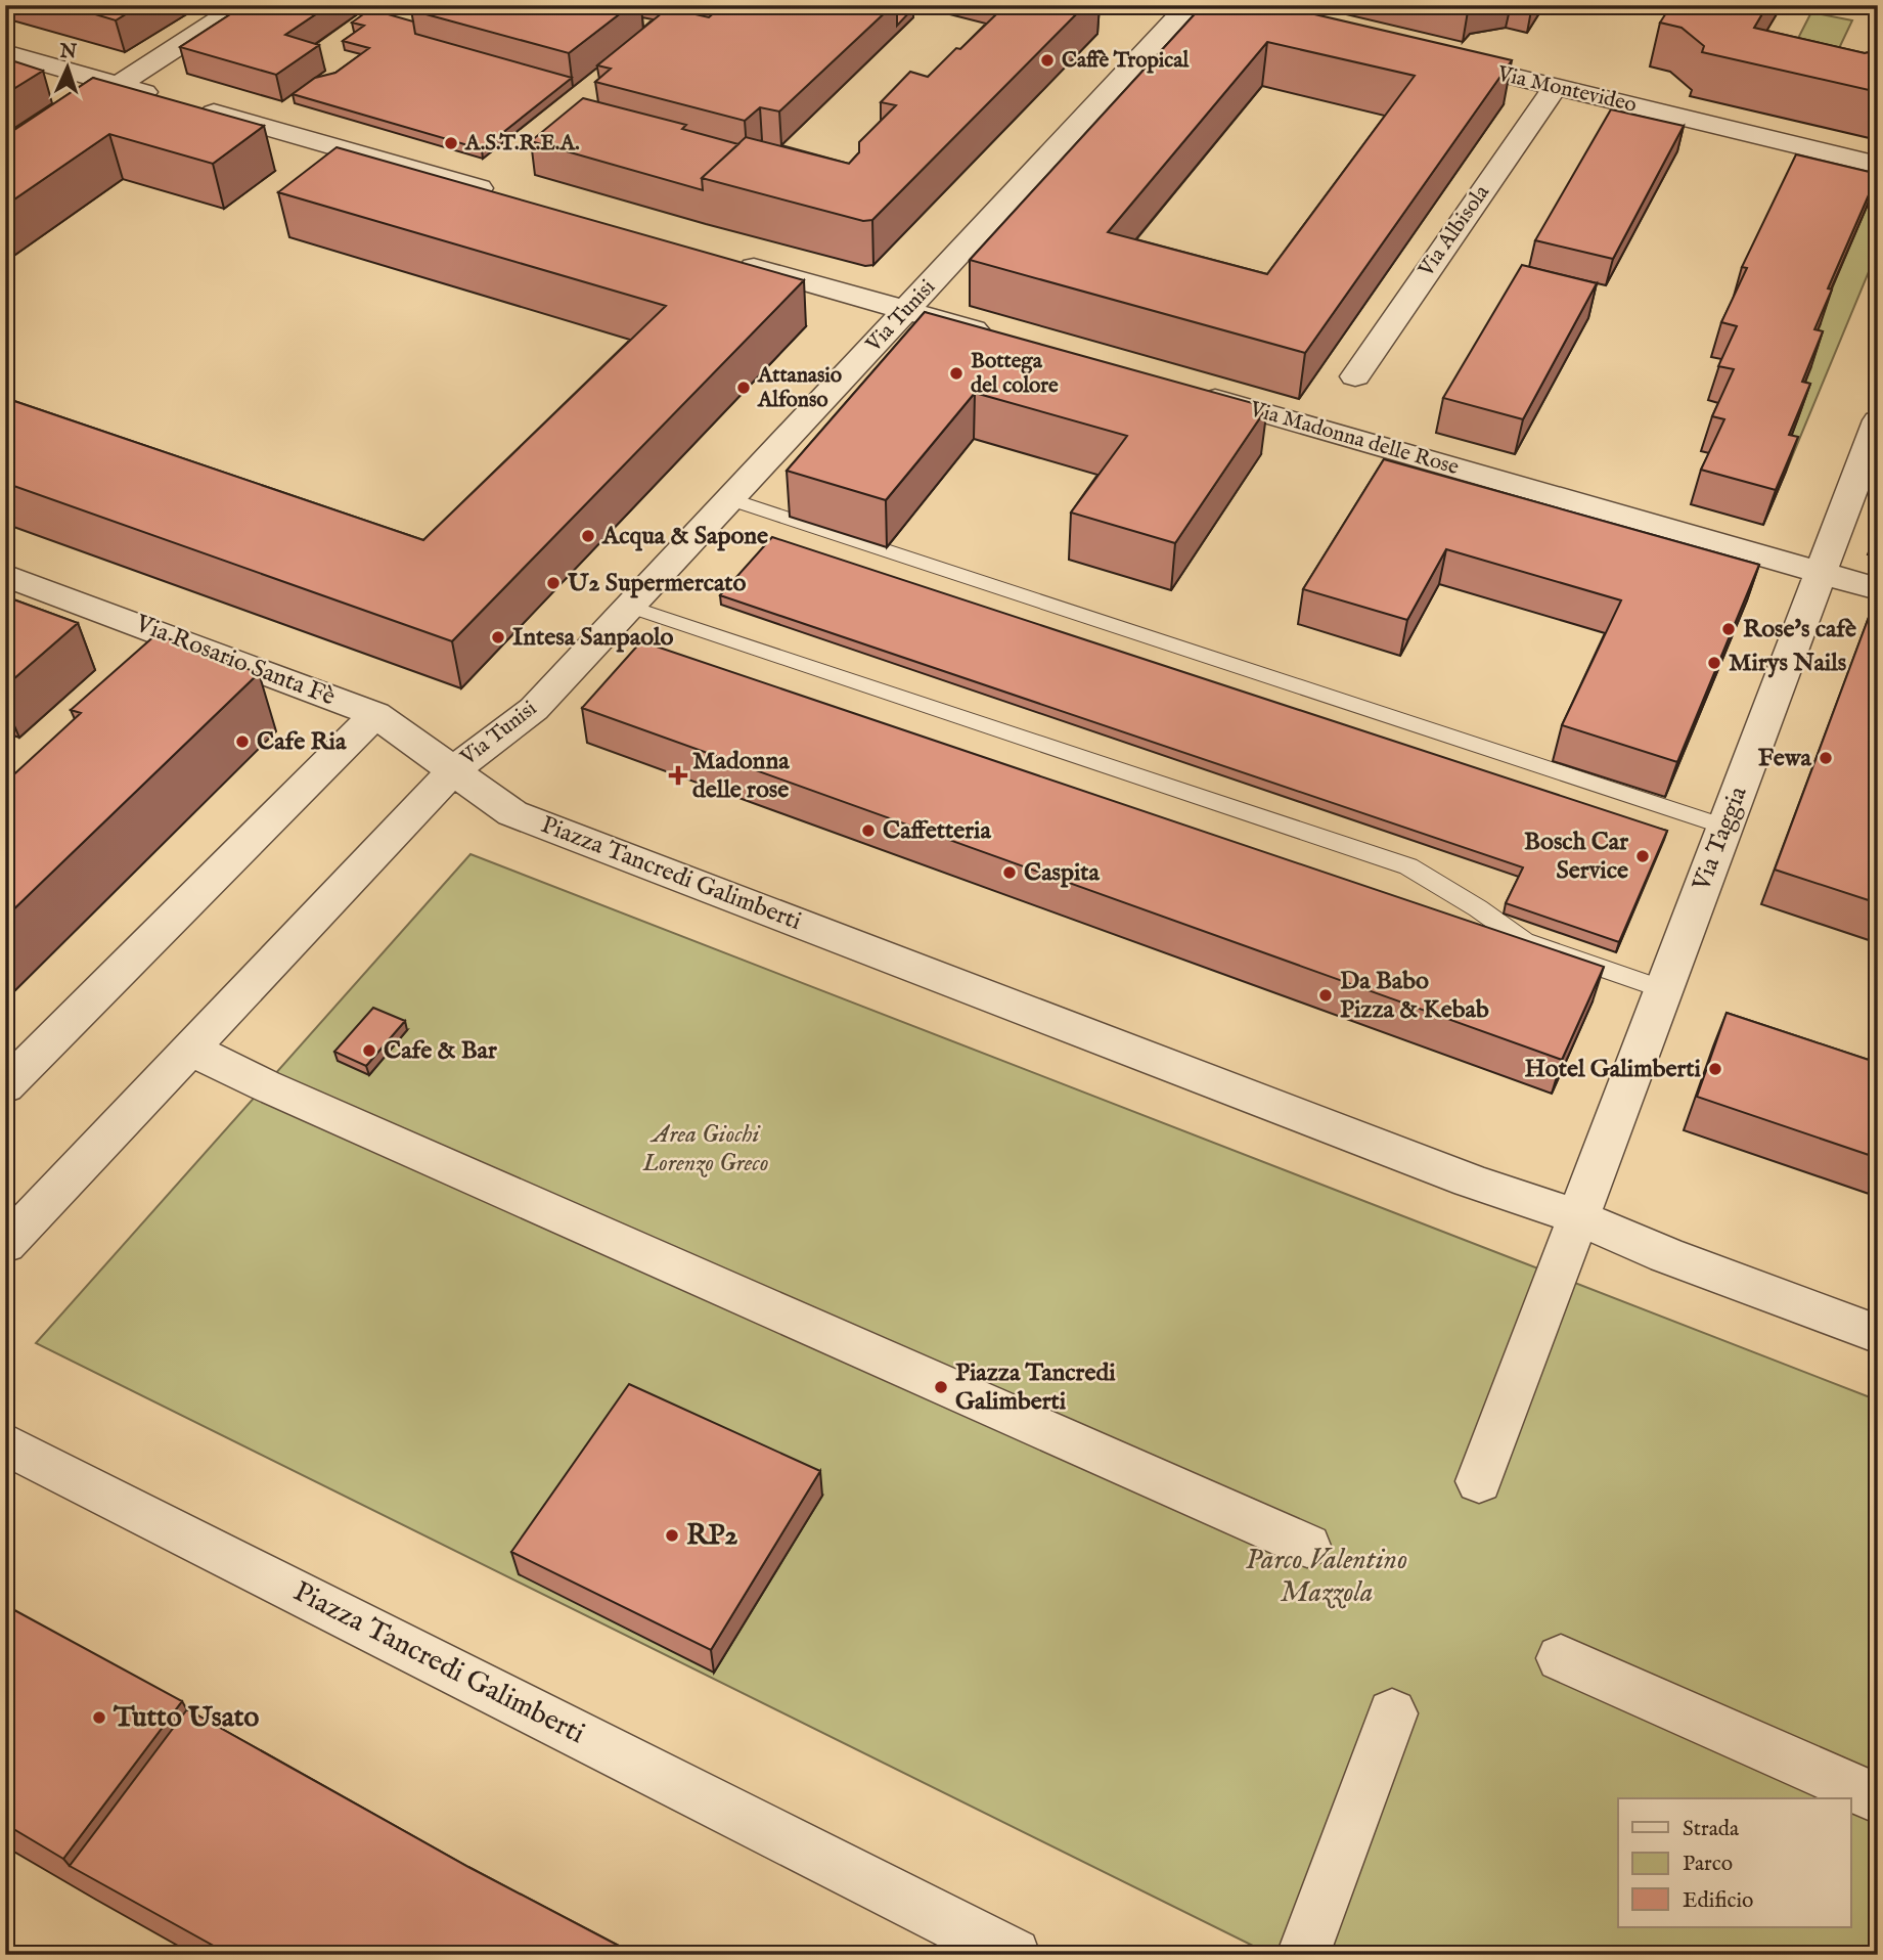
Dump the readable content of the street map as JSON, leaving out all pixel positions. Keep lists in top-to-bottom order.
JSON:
{
  "streets": {
    "street": [
      "Via Montevideo",
      "Via Albisola",
      "Via Tunisi",
      "Via Madonna delle Rose",
      "Via Rosario Santa Fè",
      "Via Taggia",
      "Piazza Tancredi Galimberti"
    ]
  },
  "crossings": [
    ["Via Montevideo", "Via Albisola"],
    ["Via Tunisi", "Via Rosario Santa Fè"],
    ["Via Tunisi", "Piazza Tancredi Galimberti"],
    ["Via Madonna delle Rose", "Via Taggia"],
    ["Via Rosario Santa Fè", "Piazza Tancredi Galimberti"],
    ["Via Taggia", "Piazza Tancredi Galimberti"]
  ],
  "parks": ["Area Giochi Lorenzo Greco", "Parco Valentino Mazzola"],
  "places": {
    "other": [
      "Caffè Tropical",
      "A.S.T.R.E.A.",
      "Bottega del colore",
      "Attanasio Alfonso",
      "Acqua & Sapone",
      "U2 Supermercato",
      "Rose's cafè",
      "Intesa Sanpaolo",
      "Mirys Nails",
      "Cafe Ria",
      "Fewa",
      "Caffetteria",
      "Bosch Car Service",
      "Caspita",
      "Da Babo Pizza & Kebab",
      "Cafe & Bar",
      "Hotel Galimberti",
      "Piazza Tancredi Galimberti",
      "RP2",
      "Tutto Usato"
    ],
    "health": ["Madonna delle rose"]
  },
  "legend": ["Strada", "Parco", "Edificio"],
  "north": "top"
}
